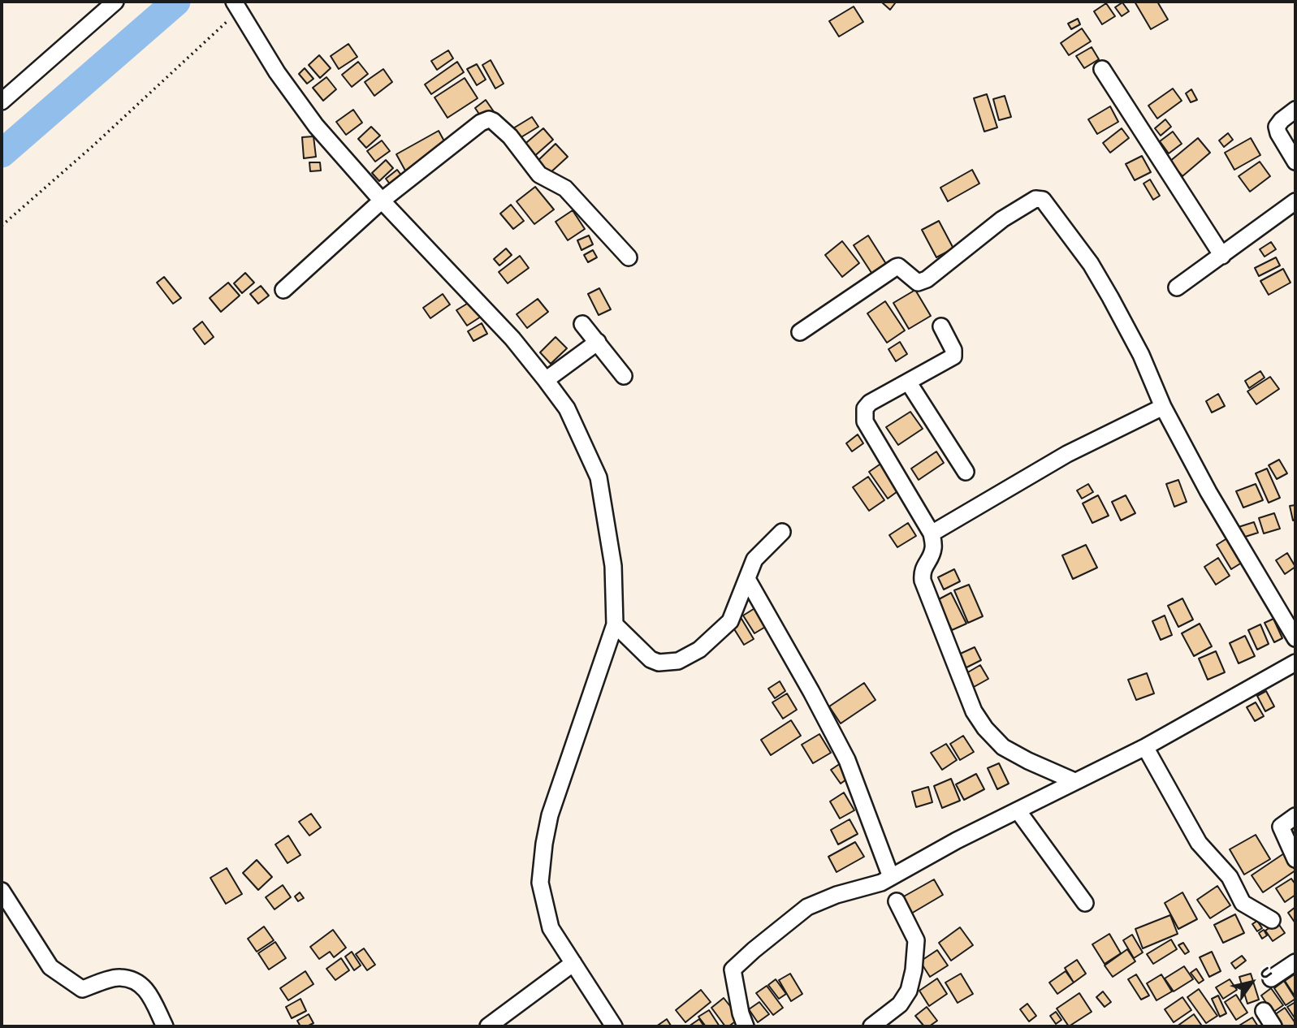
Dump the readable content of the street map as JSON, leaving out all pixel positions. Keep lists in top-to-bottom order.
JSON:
{
  "north": "top right"
}
